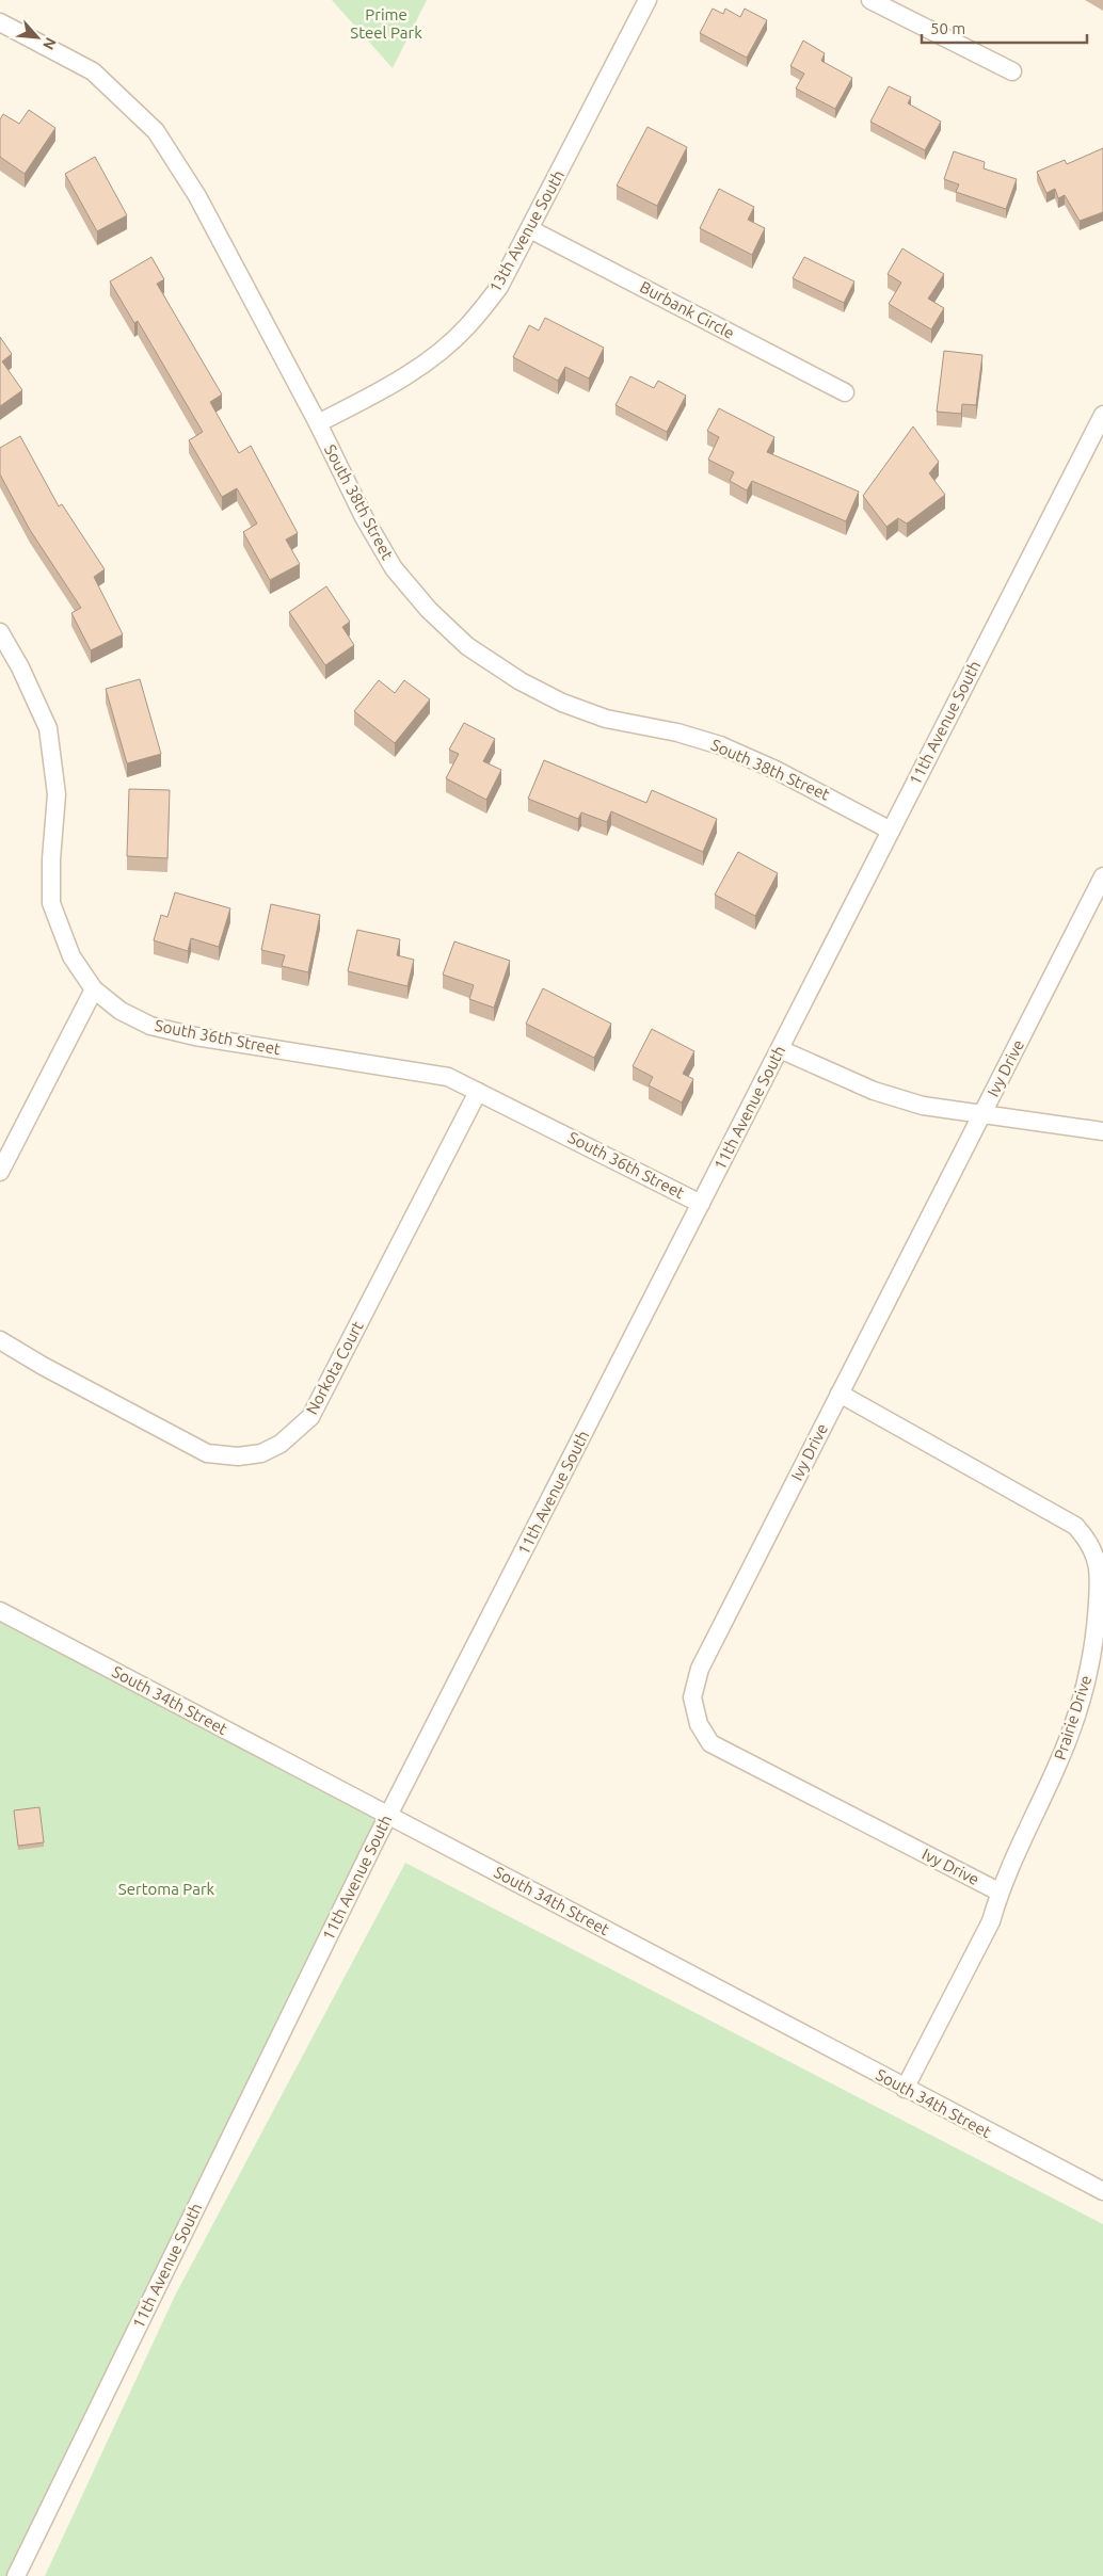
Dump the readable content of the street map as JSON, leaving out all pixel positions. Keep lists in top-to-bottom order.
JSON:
{
  "streets": {
    "street": [
      "13th Avenue South",
      "Burbank Circle",
      "South 38th Street",
      "11th Avenue South",
      "South 36th Street",
      "Ivy Drive",
      "Norkota Court",
      "South 34th Street",
      "Prairie Drive"
    ]
  },
  "crossings": [
    ["13th Avenue South", "Burbank Circle"],
    ["13th Avenue South", "South 38th Street"],
    ["South 38th Street", "11th Avenue South"],
    ["11th Avenue South", "South 36th Street"],
    ["11th Avenue South", "South 34th Street"],
    ["South 36th Street", "Norkota Court"],
    ["Ivy Drive", "Prairie Drive"],
    ["South 34th Street", "Prairie Drive"]
  ],
  "parks": ["Prime Steel Park", "Sertoma Park"],
  "scale_bar": "50 m",
  "north": "bottom right"
}
